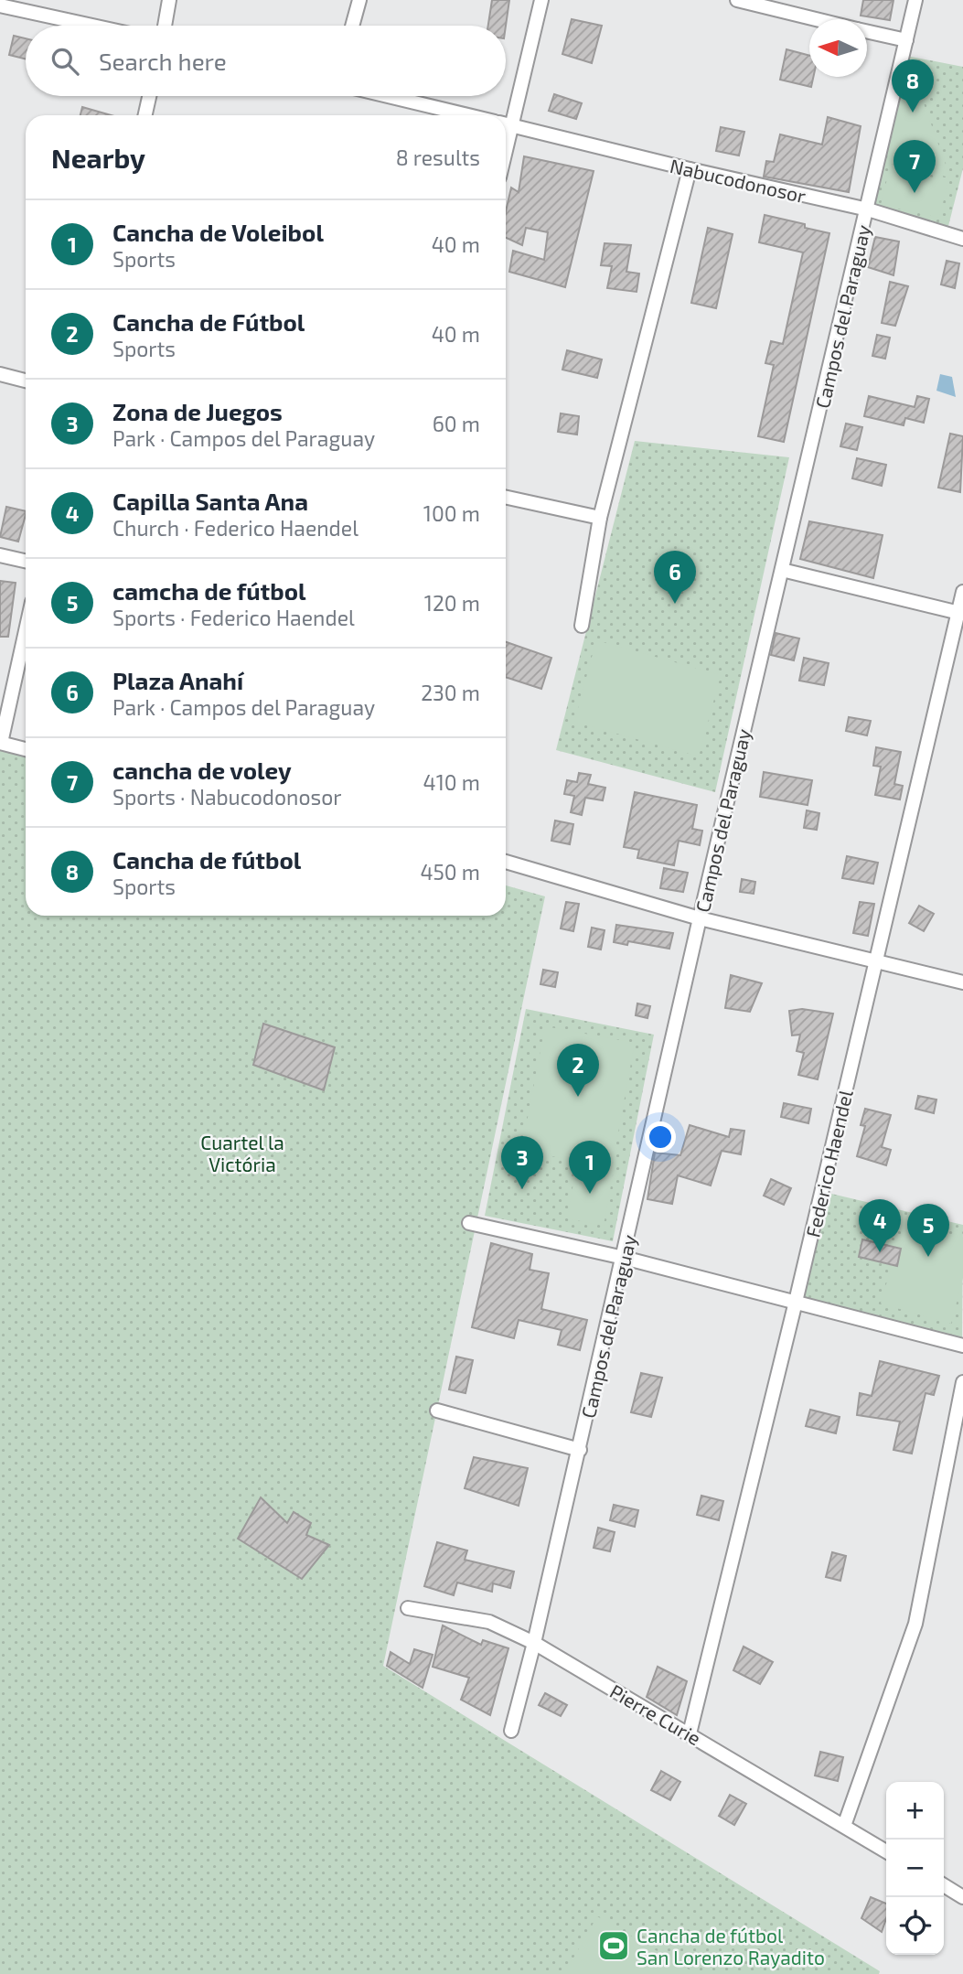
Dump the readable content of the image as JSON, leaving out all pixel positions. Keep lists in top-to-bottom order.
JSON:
{
  "streets": {
    "street": [
      "Nabucodonosor",
      "Campos del Paraguay",
      "Federico Haendel",
      "Pierre Curie"
    ]
  },
  "crossings": [
    ["Nabucodonosor", "Campos del Paraguay"],
    ["Campos del Paraguay", "Pierre Curie"],
    ["Federico Haendel", "Pierre Curie"]
  ],
  "parks": ["Cuartel la Victória"],
  "places": {
    "sports": ["Cancha de fútbol San Lorenzo Rayadito"]
  },
  "north": "left",
  "page": {
    "search": "Search here",
    "pins": [
      "8",
      "7",
      "6",
      "2",
      "3",
      "1",
      "4",
      "5"
    ],
    "heading": ["Nearby", "8 results"],
    "list": [
      {
        "mark": "1",
        "name": "Cancha de Voleibol",
        "note": "Sports",
        "value": "40 m"
      },
      {
        "mark": "2",
        "name": "Cancha de Fútbol",
        "note": "Sports",
        "value": "40 m"
      },
      {
        "mark": "3",
        "name": "Zona de Juegos",
        "note": "Park · Campos del Paraguay",
        "value": "60 m"
      },
      {
        "mark": "4",
        "name": "Capilla Santa Ana",
        "note": "Church · Federico Haendel",
        "value": "100 m"
      },
      {
        "mark": "5",
        "name": "camcha de fútbol",
        "note": "Sports · Federico Haendel",
        "value": "120 m"
      },
      {
        "mark": "6",
        "name": "Plaza Anahí",
        "note": "Park · Campos del Paraguay",
        "value": "230 m"
      },
      {
        "mark": "7",
        "name": "cancha de voley",
        "note": "Sports · Nabucodonosor",
        "value": "410 m"
      },
      {
        "mark": "8",
        "name": "Cancha de fútbol",
        "note": "Sports",
        "value": "450 m"
      }
    ],
    "map_buttons": ["+", "−"]
  }
}
